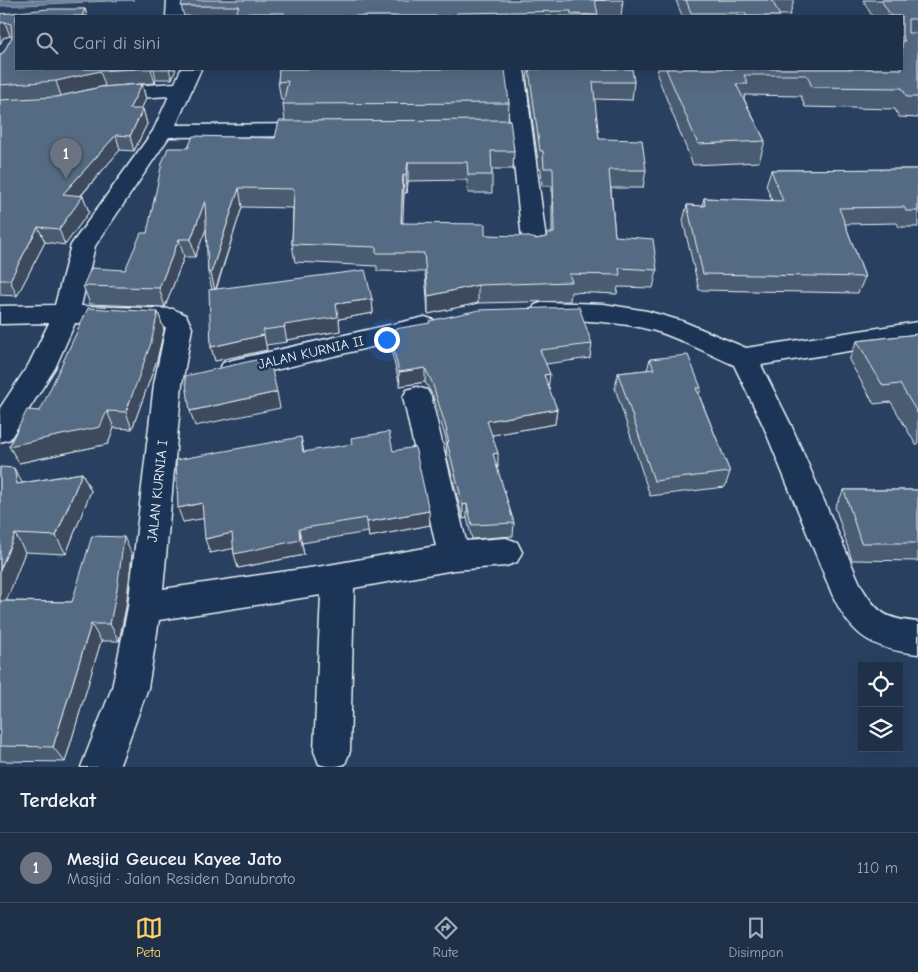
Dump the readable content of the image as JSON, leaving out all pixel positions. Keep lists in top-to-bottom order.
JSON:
{
  "streets": {
    "street": ["JALAN KURNIA II", "JALAN KURNIA I"]
  },
  "crossings": [
    ["JALAN KURNIA II", "JALAN KURNIA I"]
  ],
  "page": {
    "search": "Cari di sini",
    "pins": "1",
    "heading": "Terdekat",
    "list": [
      {
        "mark": "1",
        "name": "Mesjid Geuceu Kayee Jato",
        "note": "Masjid · Jalan Residen Danubroto",
        "value": "110 m"
      }
    ],
    "nav": ["Peta", "Rute", "Disimpan"]
  }
}
